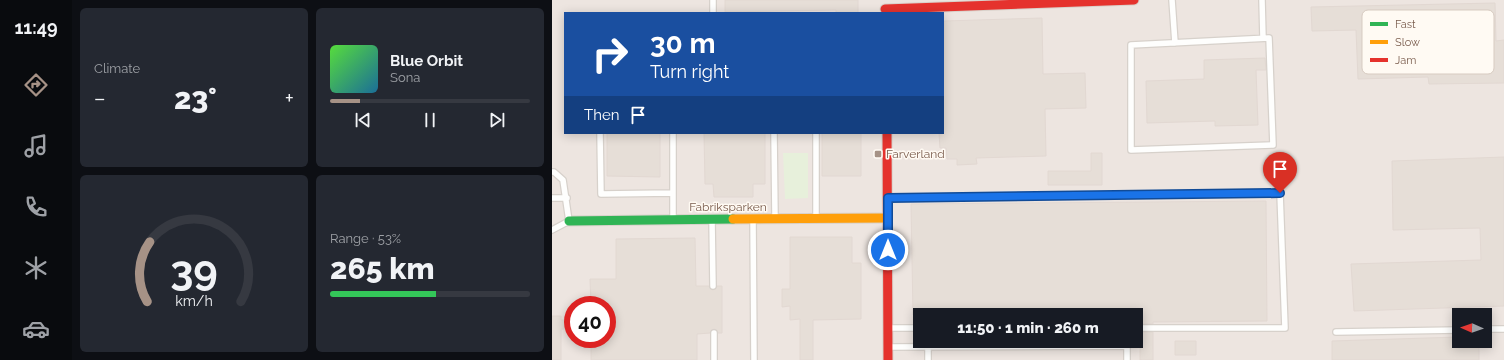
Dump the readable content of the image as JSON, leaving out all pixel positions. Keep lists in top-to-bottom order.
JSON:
{
  "streets": {
    "street": ["Fabriksparken"]
  },
  "places": {
    "transit": ["Farverland"]
  },
  "legend": ["Fast", "Slow", "Jam"],
  "north": "left",
  "page": {
    "tabs": "11:49",
    "tile": [
      "Climate",
      ["Range · 53%", "265 km"]
    ],
    "turn": ["30 m", "Turn right"],
    "song": ["Blue Orbit", "Sona"],
    "heat": ["−", "23°", "+"],
    "then": "Then",
    "limit": "40",
    "trip": "11:50 · 1 min · 260 m",
    "gauge": ["39", "km/h"]
  }
}
